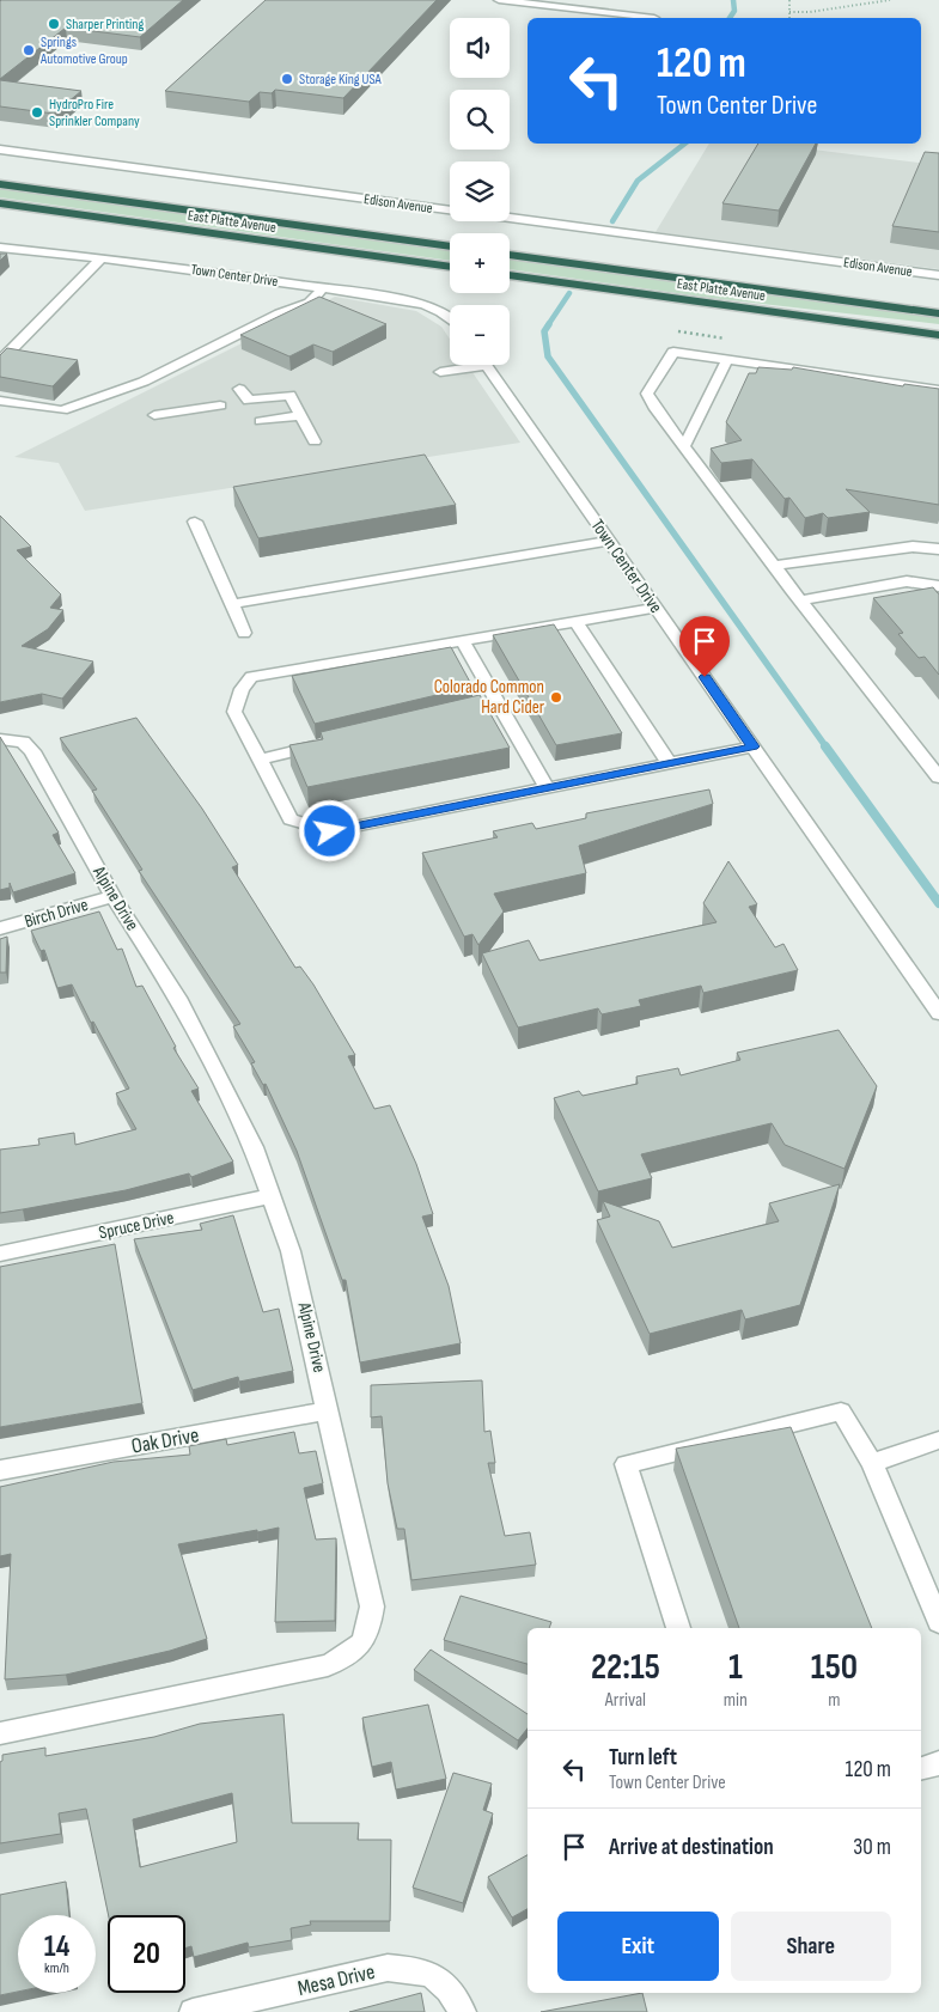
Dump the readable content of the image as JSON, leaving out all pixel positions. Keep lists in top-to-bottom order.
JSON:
{
  "streets": {
    "highway": ["East Platte Avenue"],
    "street": [
      "Edison Avenue",
      "Town Center Drive",
      "Alpine Drive",
      "Birch Drive",
      "Spruce Drive",
      "Oak Drive",
      "Mesa Drive"
    ]
  },
  "crossings": [
    ["Alpine Drive", "Birch Drive"],
    ["Alpine Drive", "Spruce Drive"],
    ["Alpine Drive", "Oak Drive"]
  ],
  "places": [
    "Sharper Printing",
    "Springs Automotive Group",
    "Storage King USA",
    "HydroPro Fire Sprinkler Company",
    "Colorado Common Hard Cider"
  ],
  "page": {
    "map_buttons": ["+", "−"],
    "turn": ["120 m", "Town Center Drive"],
    "eta": [
      "22:15",
      "Arrival",
      "1",
      "min",
      "150",
      "m"
    ],
    "list": [
      {
        "name": "Turn left",
        "note": "Town Center Drive",
        "value": "120 m"
      },
      {
        "name": "Arrive at destination",
        "value": "30 m"
      }
    ],
    "buttons": ["Exit", "Share"],
    "speed": "14 km/h",
    "limit": "20"
  }
}
